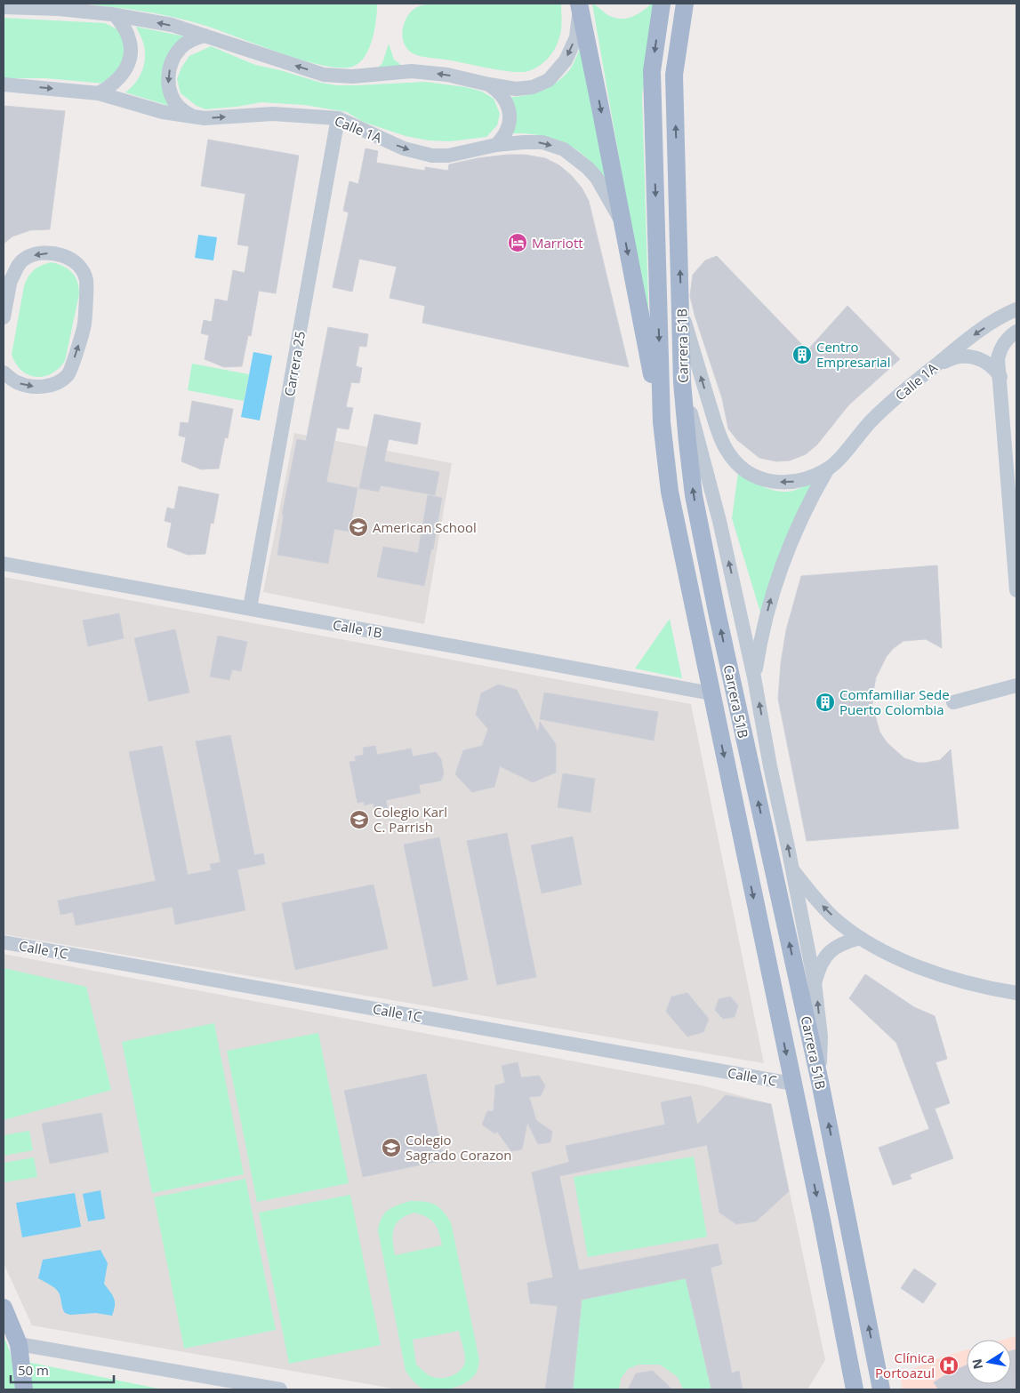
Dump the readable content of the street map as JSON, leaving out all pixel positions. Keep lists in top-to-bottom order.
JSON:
{
  "streets": {
    "main road": ["Carrera 51B"],
    "street": [
      "Calle 1A",
      "Carrera 25",
      "Calle 1B",
      "Calle 1C"
    ]
  },
  "crossings": [
    ["Calle 1A", "Carrera 25"],
    ["Carrera 51B", "Calle 1B"],
    ["Carrera 51B", "Calle 1C"],
    ["Carrera 25", "Calle 1B"]
  ],
  "places": {
    "hotel": ["Marriott"],
    "building": ["Centro Empresarial", "Comfamiliar Sede Puerto Colombia"],
    "school or university": ["American School", "Colegio Karl C. Parrish", "Colegio Sagrado Corazon"],
    "hospital": ["Clínica Portoazul"]
  },
  "scale_bar": "50 m",
  "north": "left"
}
